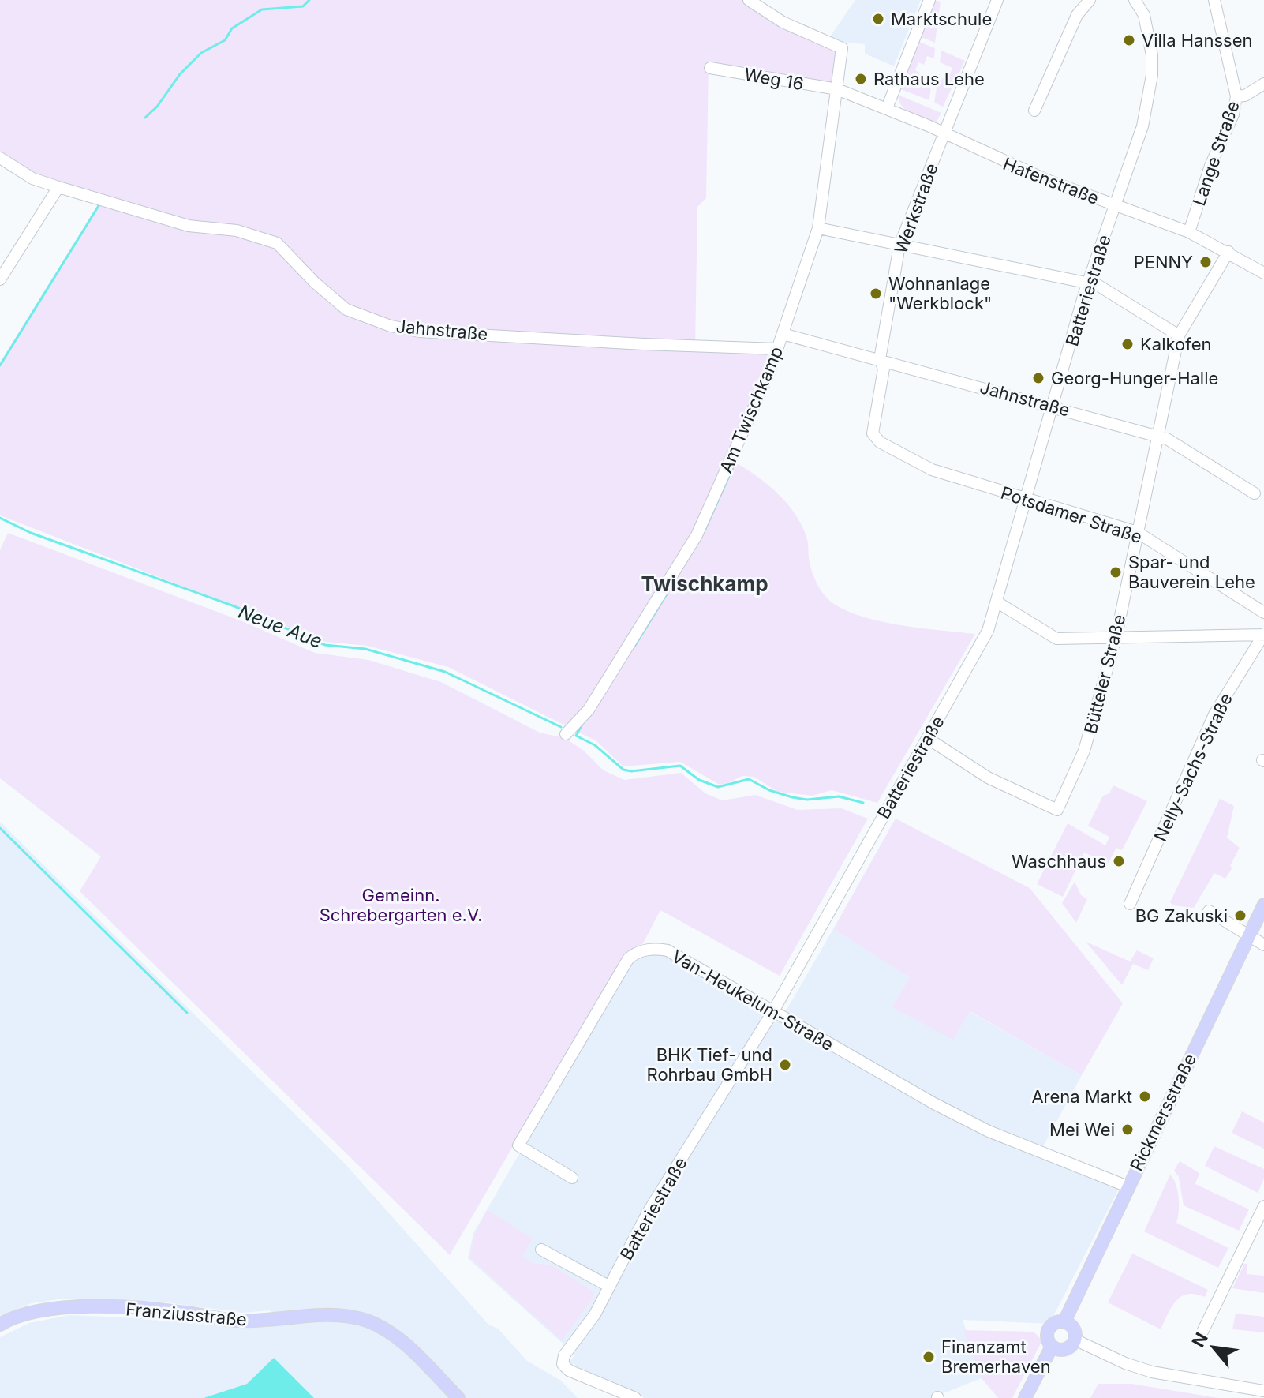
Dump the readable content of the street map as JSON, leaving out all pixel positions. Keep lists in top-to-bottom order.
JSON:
{
  "streets": {
    "main road": ["Rickmersstraße", "Franziusstraße"],
    "street": [
      "Weg 16",
      "Lange Straße",
      "Hafenstraße",
      "Werkstraße",
      "Batteriestraße",
      "Jahnstraße",
      "Am Twischkamp",
      "Potsdamer Straße",
      "Bütteler Straße",
      "Nelly-Sachs-Straße",
      "Van-Heukelum-Straße"
    ]
  },
  "crossings": [
    ["Weg 16", "Hafenstraße"],
    ["Weg 16", "Am Twischkamp"],
    ["Lange Straße", "Hafenstraße"],
    ["Hafenstraße", "Werkstraße"],
    ["Hafenstraße", "Batteriestraße"],
    ["Hafenstraße", "Am Twischkamp"],
    ["Hafenstraße", "Bütteler Straße"],
    ["Werkstraße", "Jahnstraße"],
    ["Werkstraße", "Potsdamer Straße"],
    ["Batteriestraße", "Jahnstraße"],
    ["Batteriestraße", "Potsdamer Straße"],
    ["Batteriestraße", "Bütteler Straße"],
    ["Batteriestraße", "Van-Heukelum-Straße"],
    ["Jahnstraße", "Am Twischkamp"],
    ["Jahnstraße", "Bütteler Straße"],
    ["Potsdamer Straße", "Bütteler Straße"],
    ["Van-Heukelum-Straße", "Rickmersstraße"]
  ],
  "districts": ["Twischkamp"],
  "water": ["Neue Aue"],
  "parks": ["Gemeinn. Schrebergarten e.V."],
  "places": [
    "Marktschule",
    "Villa Hanssen",
    "Rathaus Lehe",
    "PENNY",
    "Wohnanlage \"Werkblock\"",
    "Kalkofen",
    "Georg-Hunger-Halle",
    "Spar- und Bauverein Lehe",
    "Waschhaus",
    "BG Zakuski",
    "BHK Tief- und Rohrbau GmbH",
    "Arena Markt",
    "Mei Wei",
    "Finanzamt Bremerhaven"
  ],
  "north": "top left"
}
